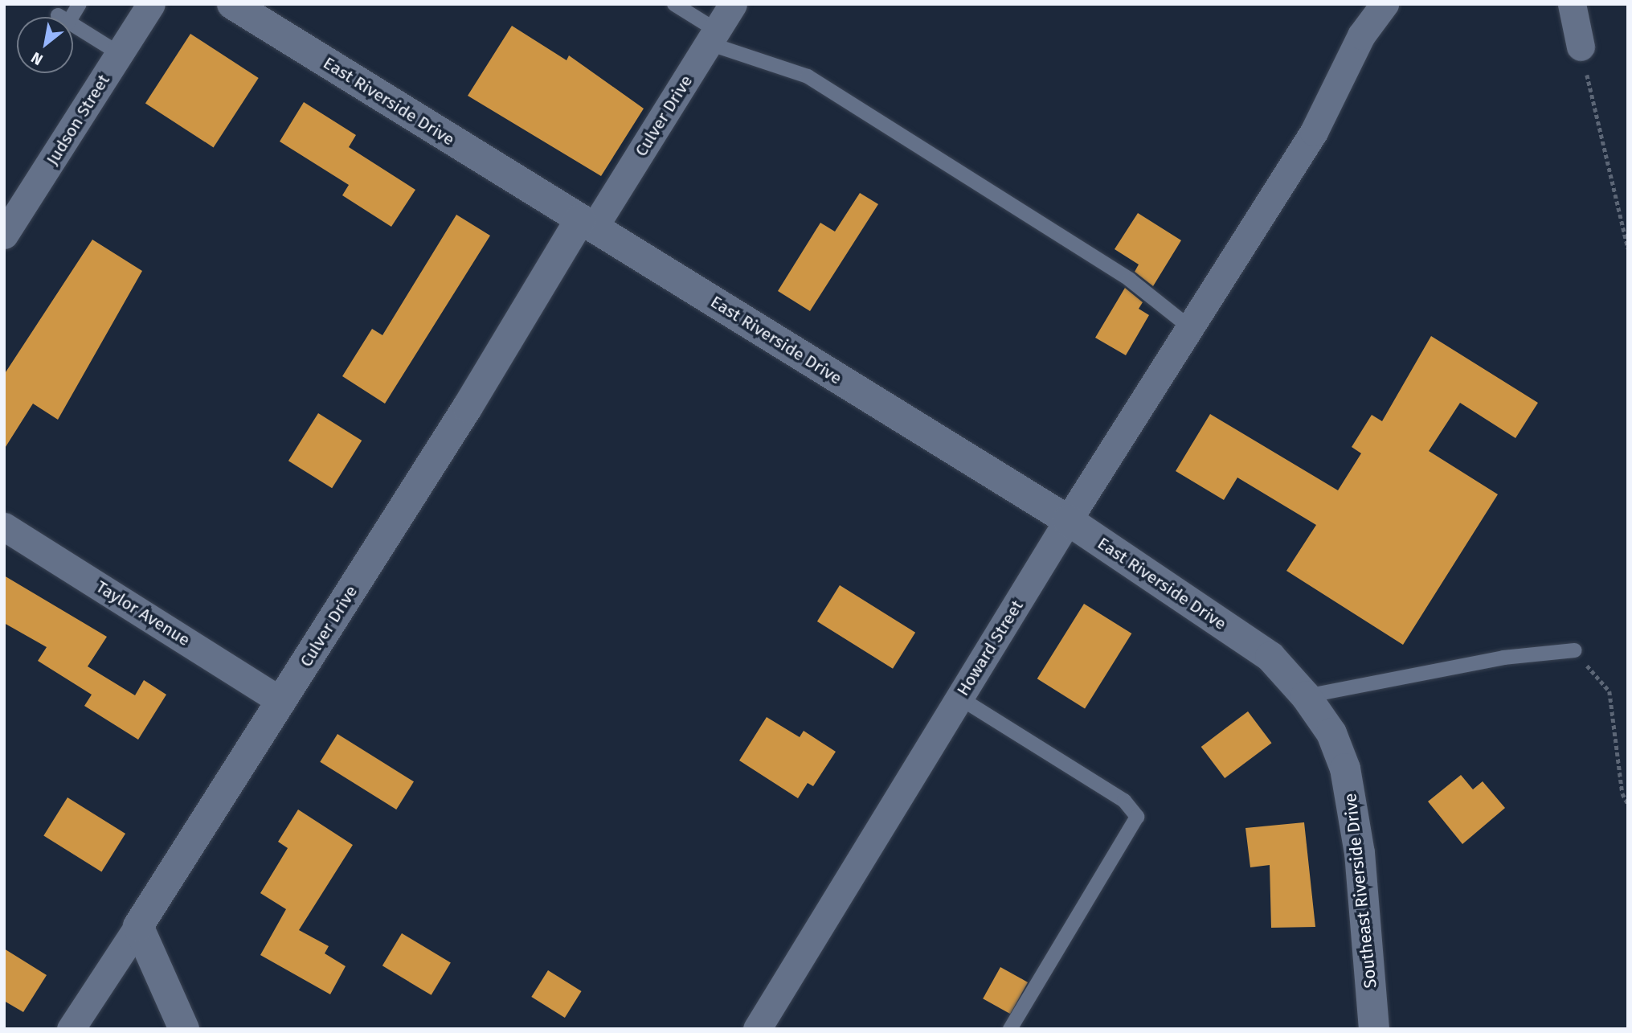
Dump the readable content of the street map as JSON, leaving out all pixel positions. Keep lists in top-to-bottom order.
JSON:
{
  "streets": {
    "street": [
      "East Riverside Drive",
      "Culver Drive",
      "Judson Street",
      "Taylor Avenue",
      "Howard Street",
      "Southeast Riverside Drive"
    ]
  },
  "crossings": [
    ["East Riverside Drive", "Culver Drive"],
    ["East Riverside Drive", "Howard Street"],
    ["East Riverside Drive", "Southeast Riverside Drive"],
    ["Culver Drive", "Taylor Avenue"]
  ],
  "north": "bottom left"
}
